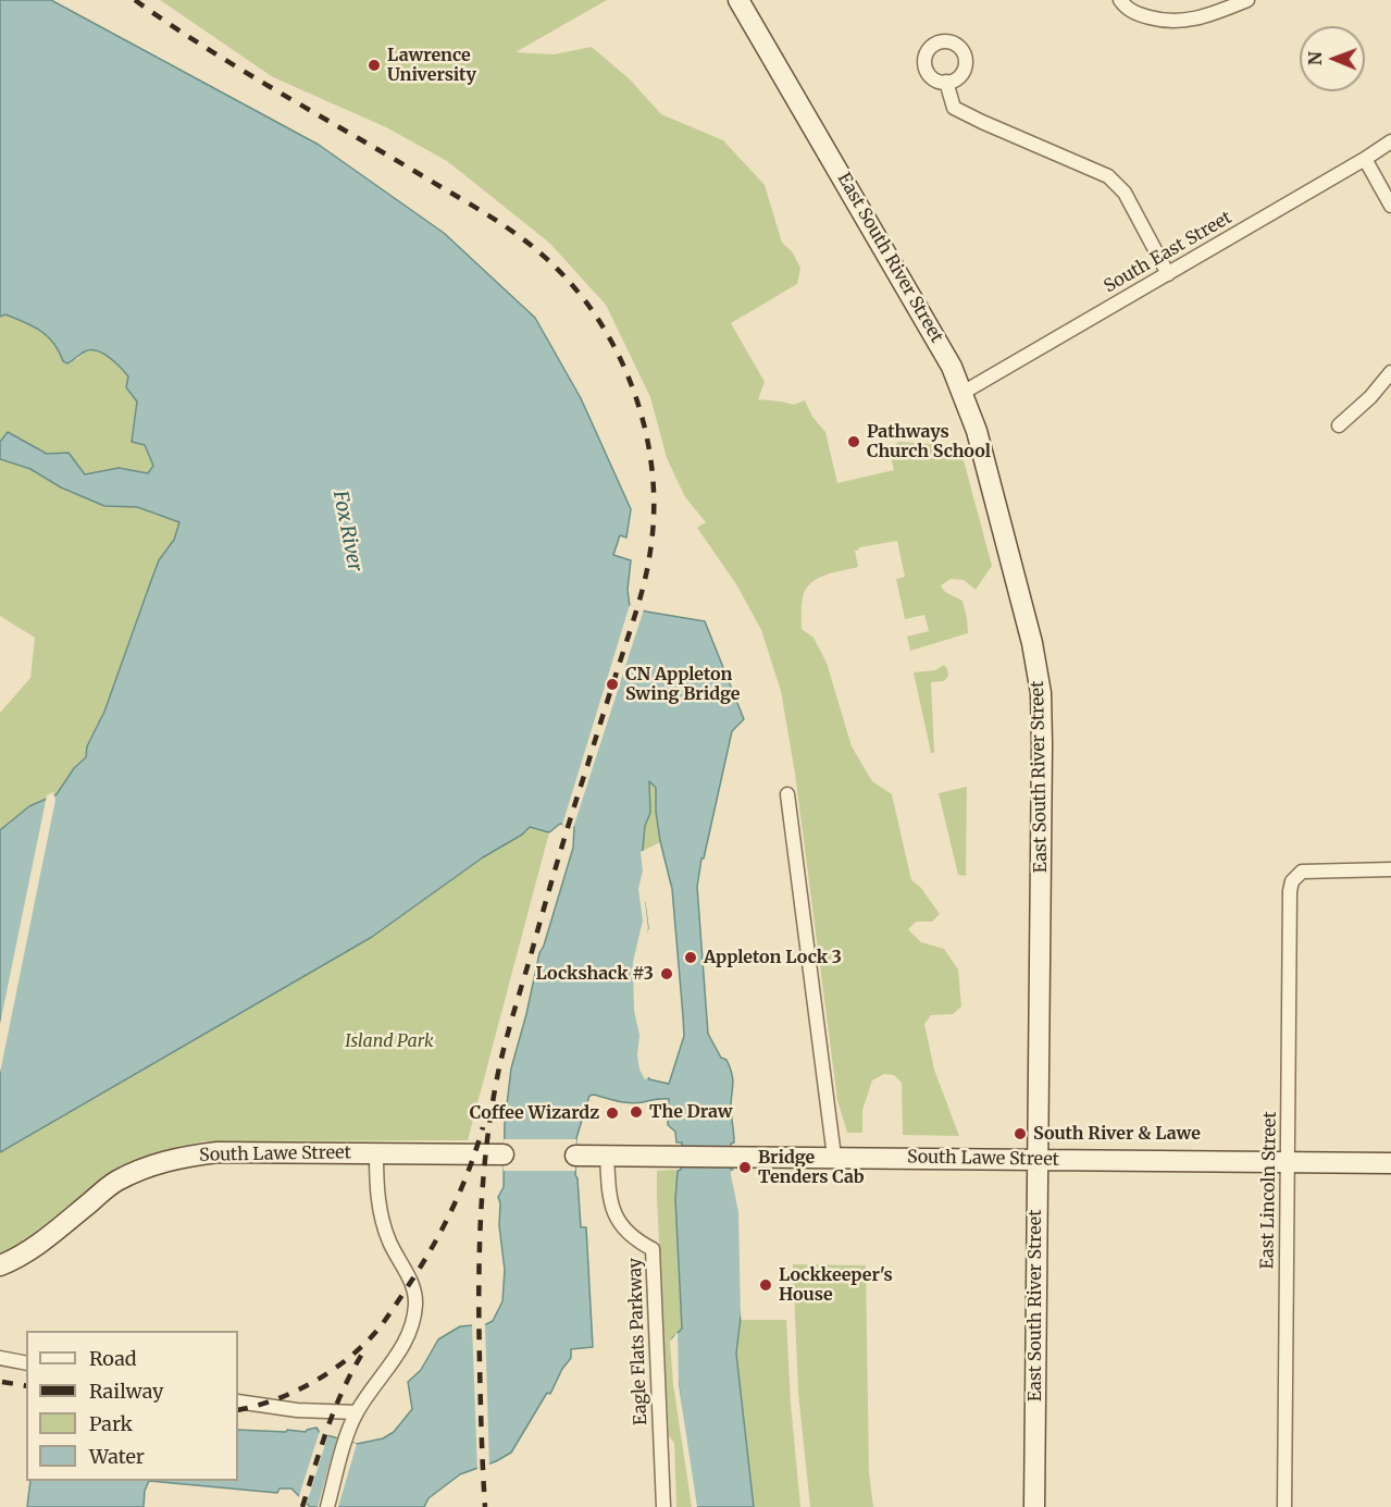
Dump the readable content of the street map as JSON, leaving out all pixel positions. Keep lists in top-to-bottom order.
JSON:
{
  "streets": {
    "street": [
      "South East Street",
      "East South River Street",
      "South Lawe Street",
      "East Lincoln Street",
      "Eagle Flats Parkway"
    ]
  },
  "crossings": [
    ["South East Street", "East South River Street"],
    ["East South River Street", "South Lawe Street"],
    ["South Lawe Street", "East Lincoln Street"],
    ["South Lawe Street", "Eagle Flats Parkway"]
  ],
  "water": ["Fox River"],
  "parks": ["Island Park"],
  "places": [
    "Lawrence University",
    "Pathways Church School",
    "CN Appleton Swing Bridge",
    "Appleton Lock 3",
    "Lockshack #3",
    "The Draw",
    "Coffee Wizardz",
    "South River & Lawe",
    "Bridge Tenders Cab",
    "Lockkeeper's House"
  ],
  "legend": [
    "Road",
    "Railway",
    "Park",
    "Water"
  ],
  "north": "left"
}
